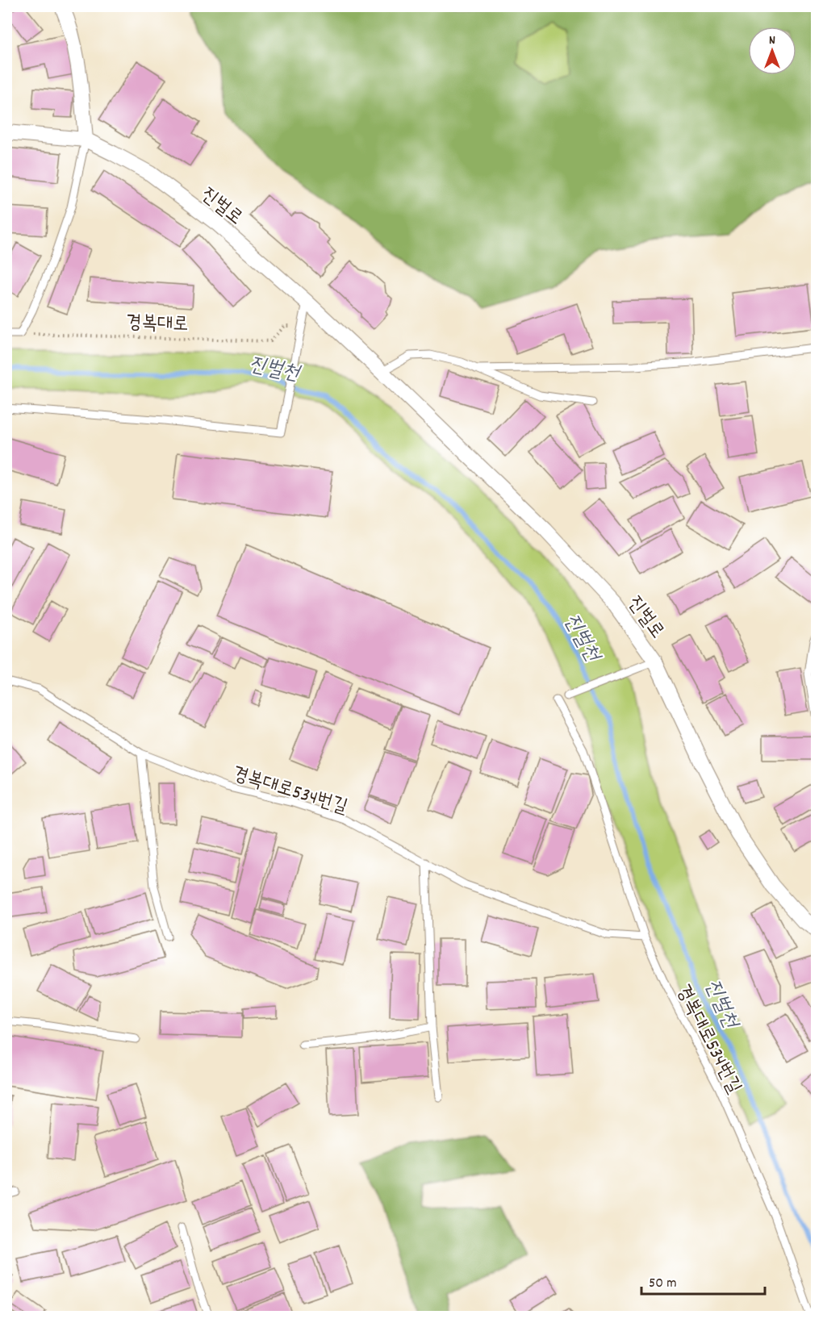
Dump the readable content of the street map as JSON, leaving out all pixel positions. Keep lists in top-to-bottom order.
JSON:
{
  "streets": {
    "street": ["진벌로"],
    "lane": ["경복대로534번길"],
    "path": ["경복대로"]
  },
  "water": ["진벌천"],
  "scale_bar": "50 m",
  "north": "top"
}
